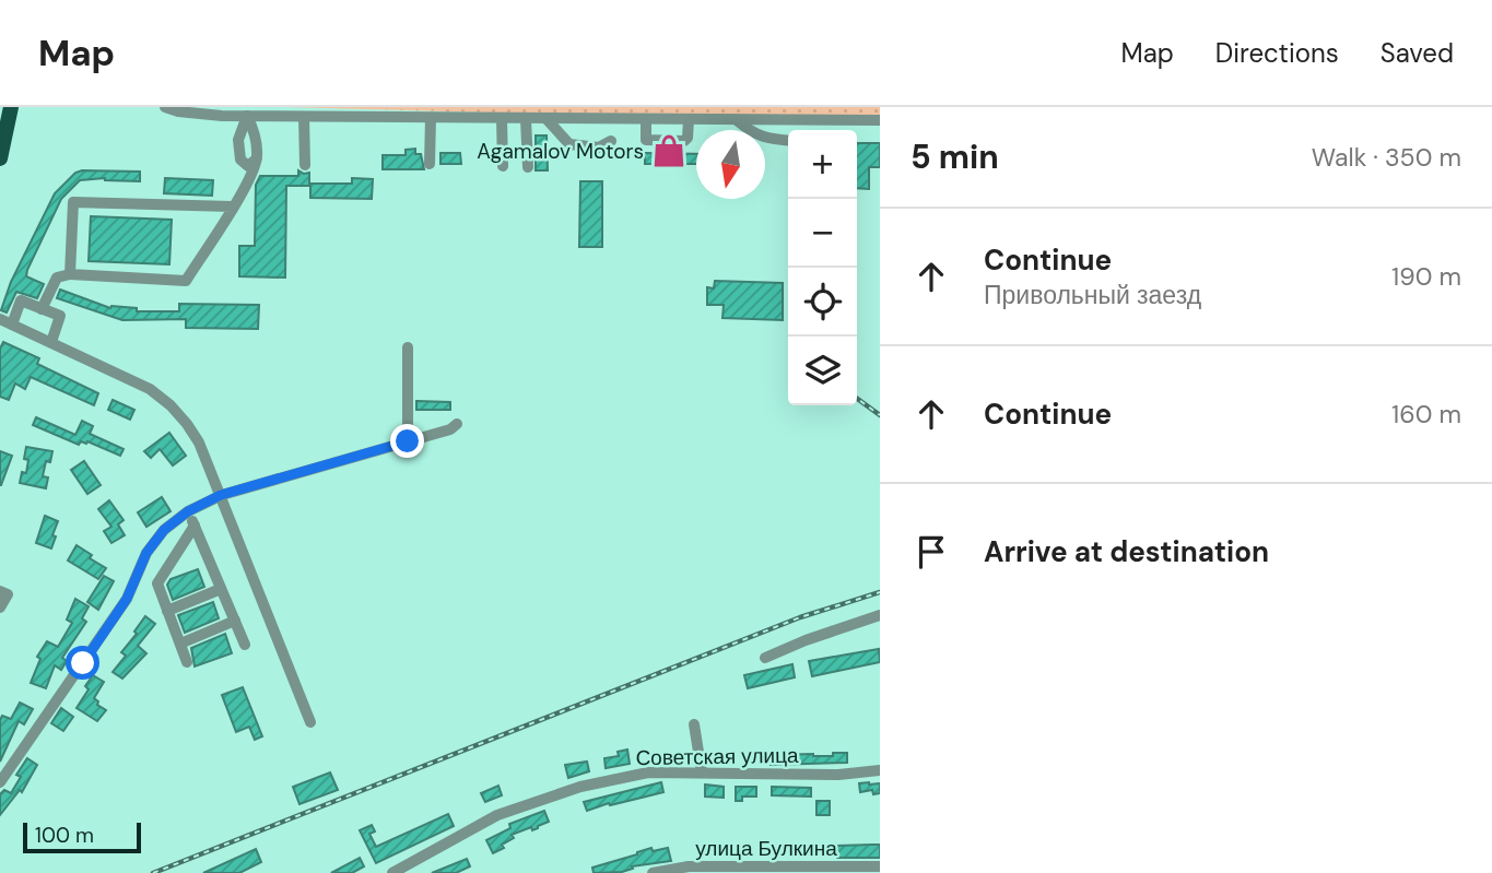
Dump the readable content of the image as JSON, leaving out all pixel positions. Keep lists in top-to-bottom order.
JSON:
{
  "streets": {
    "street": ["Советская улица", "улица Булкина"]
  },
  "places": {
    "shop": ["Agamalov Motors"]
  },
  "scale_bar": "100 m",
  "north": "bottom",
  "page": {
    "header": "Map",
    "nav": ["Map", "Directions", "Saved"],
    "heading": ["5 min", "Walk · 350 m"],
    "map_buttons": ["+", "−"],
    "list": [
      ["Continue", "Привольный заезд", "190 m"],
      ["Continue", "160 m"],
      "Arrive at destination"
    ],
    "scale": "100 m"
  }
}
